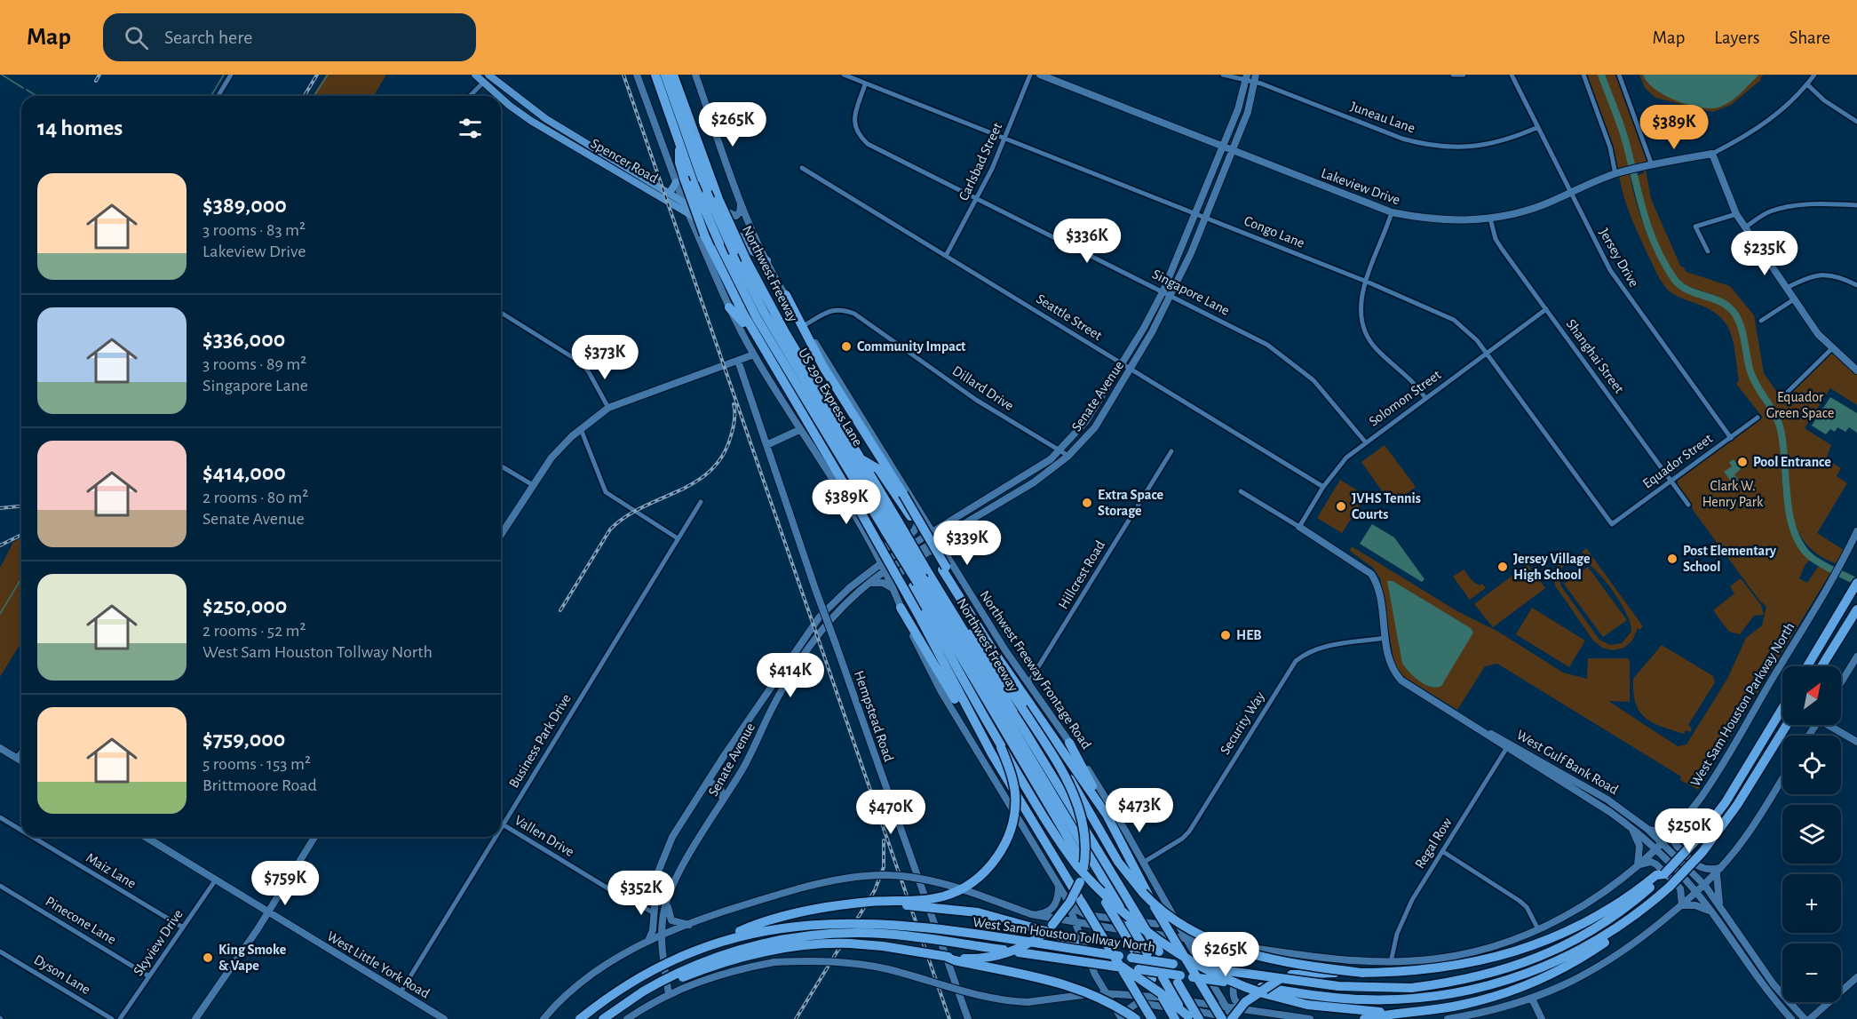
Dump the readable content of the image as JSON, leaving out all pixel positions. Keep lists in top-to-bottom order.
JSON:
{
  "streets": {
    "highway": ["Northwest Freeway", "US 290 Express Lane", "West Sam Houston Tollway North"],
    "main road": [
      "Spencer Road",
      "Lakeview Drive",
      "Senate Avenue",
      "Northwest Freeway Frontage Road",
      "West Sam Houston Parkway North",
      "Hempstead Road",
      "West Gulf Bank Road",
      "West Little York Road"
    ],
    "street": [
      "Juneau Lane",
      "Carlsbad Street",
      "Congo Lane",
      "Jersey Drive",
      "Singapore Lane",
      "Seattle Street",
      "Shanghai Street",
      "Dillard Drive",
      "Solomon Street",
      "Equador Street",
      "Hillcrest Road",
      "Security Way",
      "Business Park Drive",
      "Vallen Drive",
      "Regal Row",
      "Maiz Lane",
      "Pinecone Lane",
      "Skyview Drive",
      "Dyson Lane"
    ]
  },
  "crossings": [
    ["Juneau Lane", "Jersey Drive"],
    ["Juneau Lane", "Senate Avenue"],
    ["Spencer Road", "Northwest Freeway Frontage Road"],
    ["Carlsbad Street", "Congo Lane"],
    ["Carlsbad Street", "Singapore Lane"],
    ["Carlsbad Street", "Seattle Street"],
    ["Lakeview Drive", "Jersey Drive"],
    ["Lakeview Drive", "Shanghai Street"],
    ["Lakeview Drive", "Senate Avenue"],
    ["Congo Lane", "Singapore Lane"],
    ["Congo Lane", "Senate Avenue"],
    ["Congo Lane", "Solomon Street"],
    ["Congo Lane", "Equador Street"],
    ["Jersey Drive", "Equador Street"],
    ["Northwest Freeway", "US 290 Express Lane"],
    ["Singapore Lane", "Senate Avenue"],
    ["Singapore Lane", "Solomon Street"],
    ["Seattle Street", "Senate Avenue"],
    ["Seattle Street", "Solomon Street"],
    ["Shanghai Street", "Solomon Street"],
    ["Shanghai Street", "Equador Street"],
    ["Dillard Drive", "Senate Avenue"],
    ["Dillard Drive", "Northwest Freeway Frontage Road"],
    ["Senate Avenue", "Northwest Freeway Frontage Road"],
    ["Senate Avenue", "West Sam Houston Parkway North"],
    ["Senate Avenue", "Vallen Drive"],
    ["Solomon Street", "West Gulf Bank Road"],
    ["Hillcrest Road", "Northwest Freeway Frontage Road"],
    ["Northwest Freeway Frontage Road", "West Sam Houston Parkway North"],
    ["Northwest Freeway Frontage Road", "Security Way"],
    ["West Sam Houston Parkway North", "West Gulf Bank Road"],
    ["West Sam Houston Parkway North", "Regal Row"],
    ["Security Way", "West Gulf Bank Road"],
    ["Business Park Drive", "Vallen Drive"],
    ["Business Park Drive", "West Little York Road"],
    ["West Gulf Bank Road", "Regal Row"],
    ["Maiz Lane", "Skyview Drive"],
    ["Pinecone Lane", "Skyview Drive"],
    ["Skyview Drive", "West Little York Road"]
  ],
  "parks": ["Equador Green Space", "Clark W. Henry Park"],
  "places": [
    "Community Impact",
    "Pool Entrance",
    "Extra Space Storage",
    "JVHS Tennis Courts",
    "Post Elementary School",
    "Jersey Village High School",
    "HEB",
    "King Smoke & Vape"
  ],
  "north": "top right",
  "page": {
    "header": "Map",
    "search": "Search here",
    "nav": ["Map", "Layers", "Share"],
    "heading": "14 homes",
    "price": [
      "$265K",
      "$389K",
      "$336K",
      "$235K",
      "$373K",
      "$389K",
      "$339K",
      "$414K",
      "$473K",
      "$470K",
      "$250K",
      "$759K",
      "$352K",
      "$265K"
    ],
    "list": [
      {
        "name": "$389,000",
        "note": "3 rooms · 83 m² · Lakeview Drive"
      },
      {
        "name": "$336,000",
        "note": "3 rooms · 89 m² · Singapore Lane"
      },
      {
        "name": "$414,000",
        "note": "2 rooms · 80 m² · Senate Avenue"
      },
      {
        "name": "$250,000",
        "note": "2 rooms · 52 m² · West Sam Houston Tollway North"
      },
      {
        "name": "$759,000",
        "note": "5 rooms · 153 m² · Brittmoore Road"
      }
    ],
    "map_buttons": ["+", "−"]
  }
}
